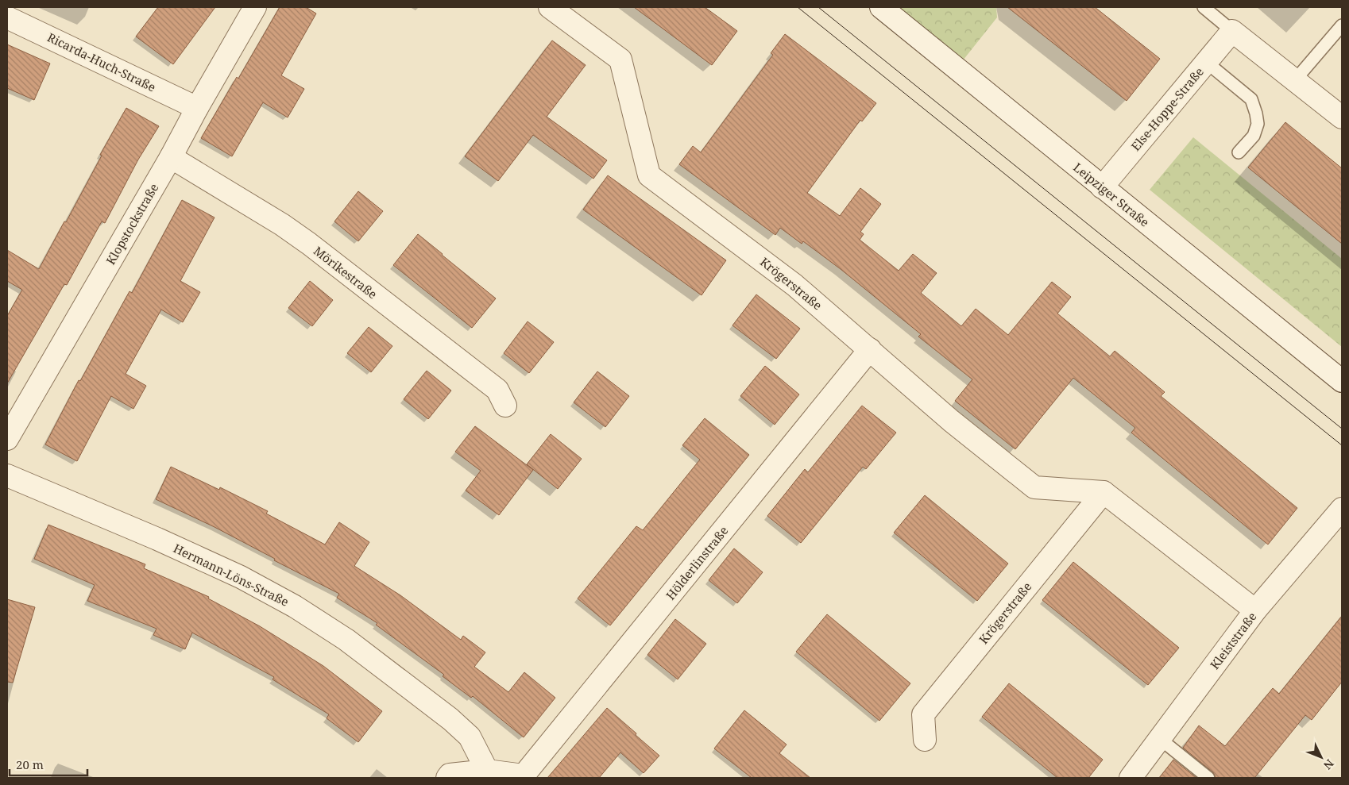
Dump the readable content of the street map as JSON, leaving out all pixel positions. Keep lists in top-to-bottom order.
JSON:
{
  "streets": {
    "street": [
      "Ricarda-Huch-Straße",
      "Else-Hoppe-Straße",
      "Leipziger Straße",
      "Klopstockstraße",
      "Mörikestraße",
      "Krögerstraße",
      "Hölderlinstraße",
      "Hermann-Löns-Straße",
      "Kleiststraße"
    ]
  },
  "crossings": [
    ["Ricarda-Huch-Straße", "Klopstockstraße"],
    ["Else-Hoppe-Straße", "Leipziger Straße"],
    ["Klopstockstraße", "Mörikestraße"],
    ["Krögerstraße", "Hölderlinstraße"],
    ["Hölderlinstraße", "Hermann-Löns-Straße"]
  ],
  "scale_bar": "20 m",
  "north": "bottom right"
}
